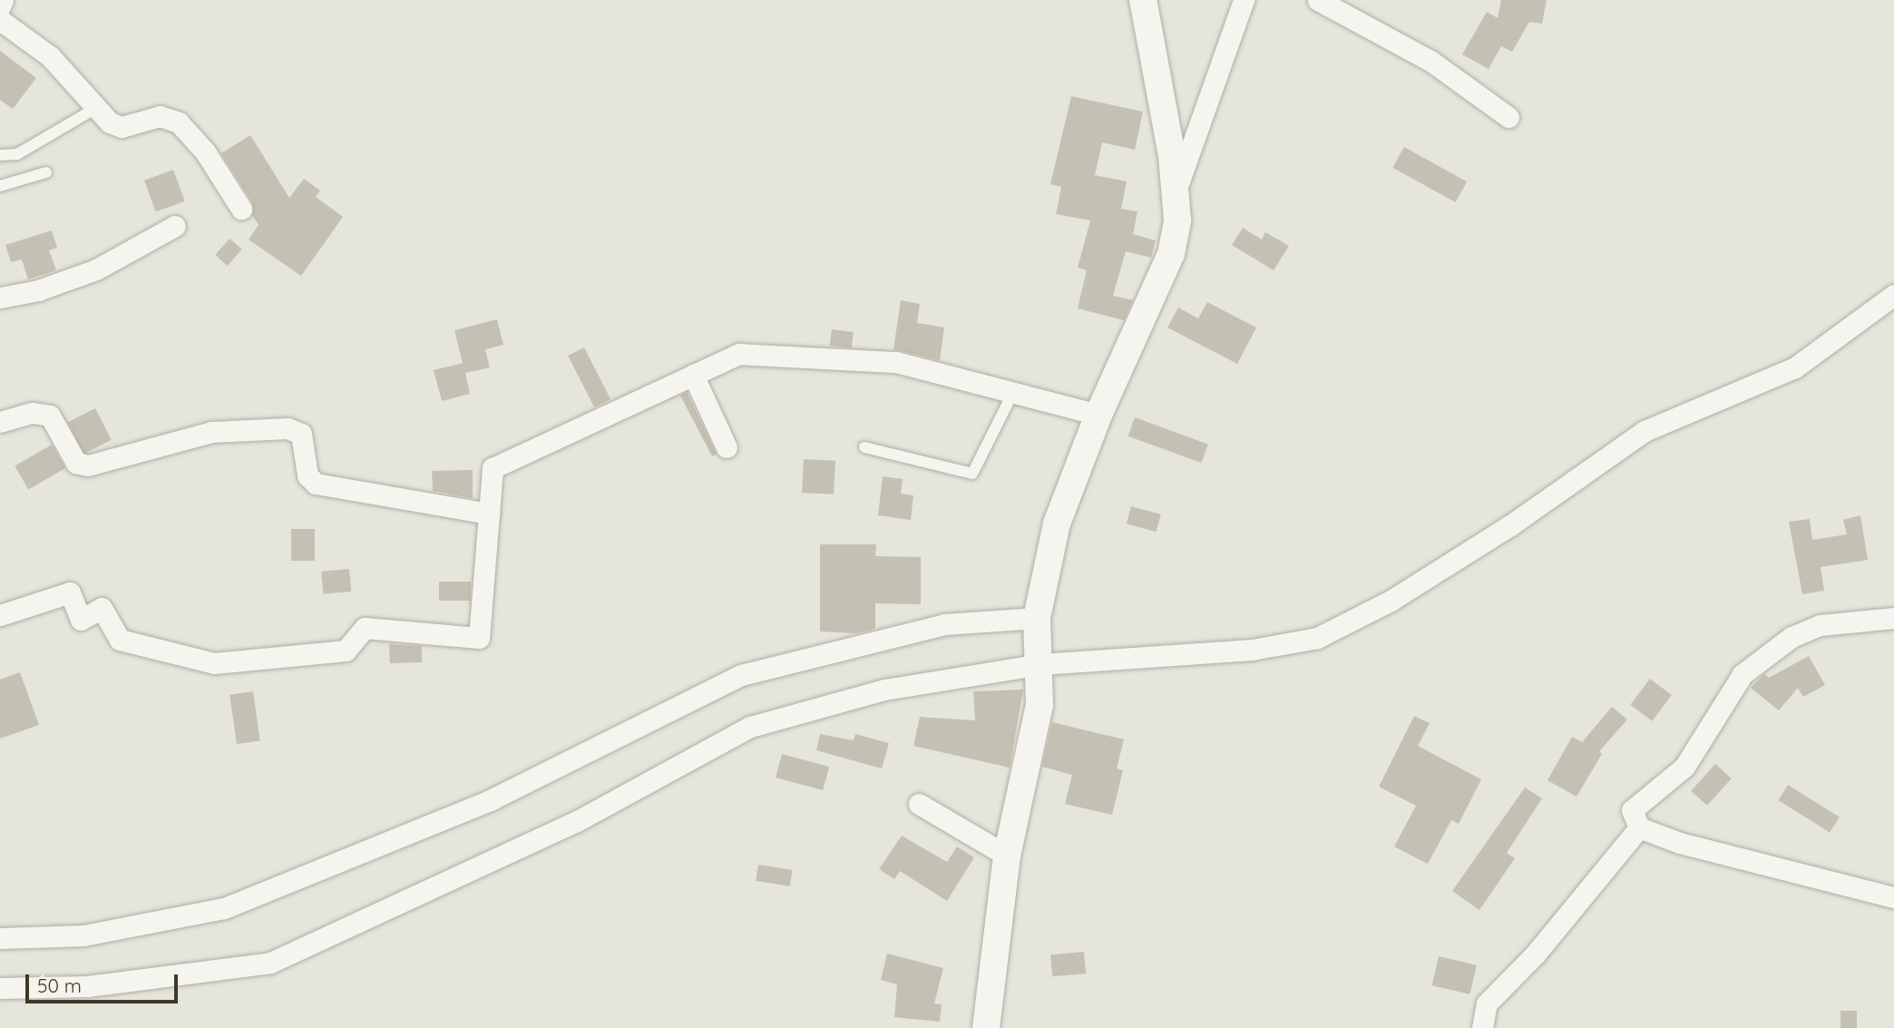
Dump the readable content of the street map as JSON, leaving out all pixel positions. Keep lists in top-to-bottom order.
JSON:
{
  "scale_bar": "50 m"
}
